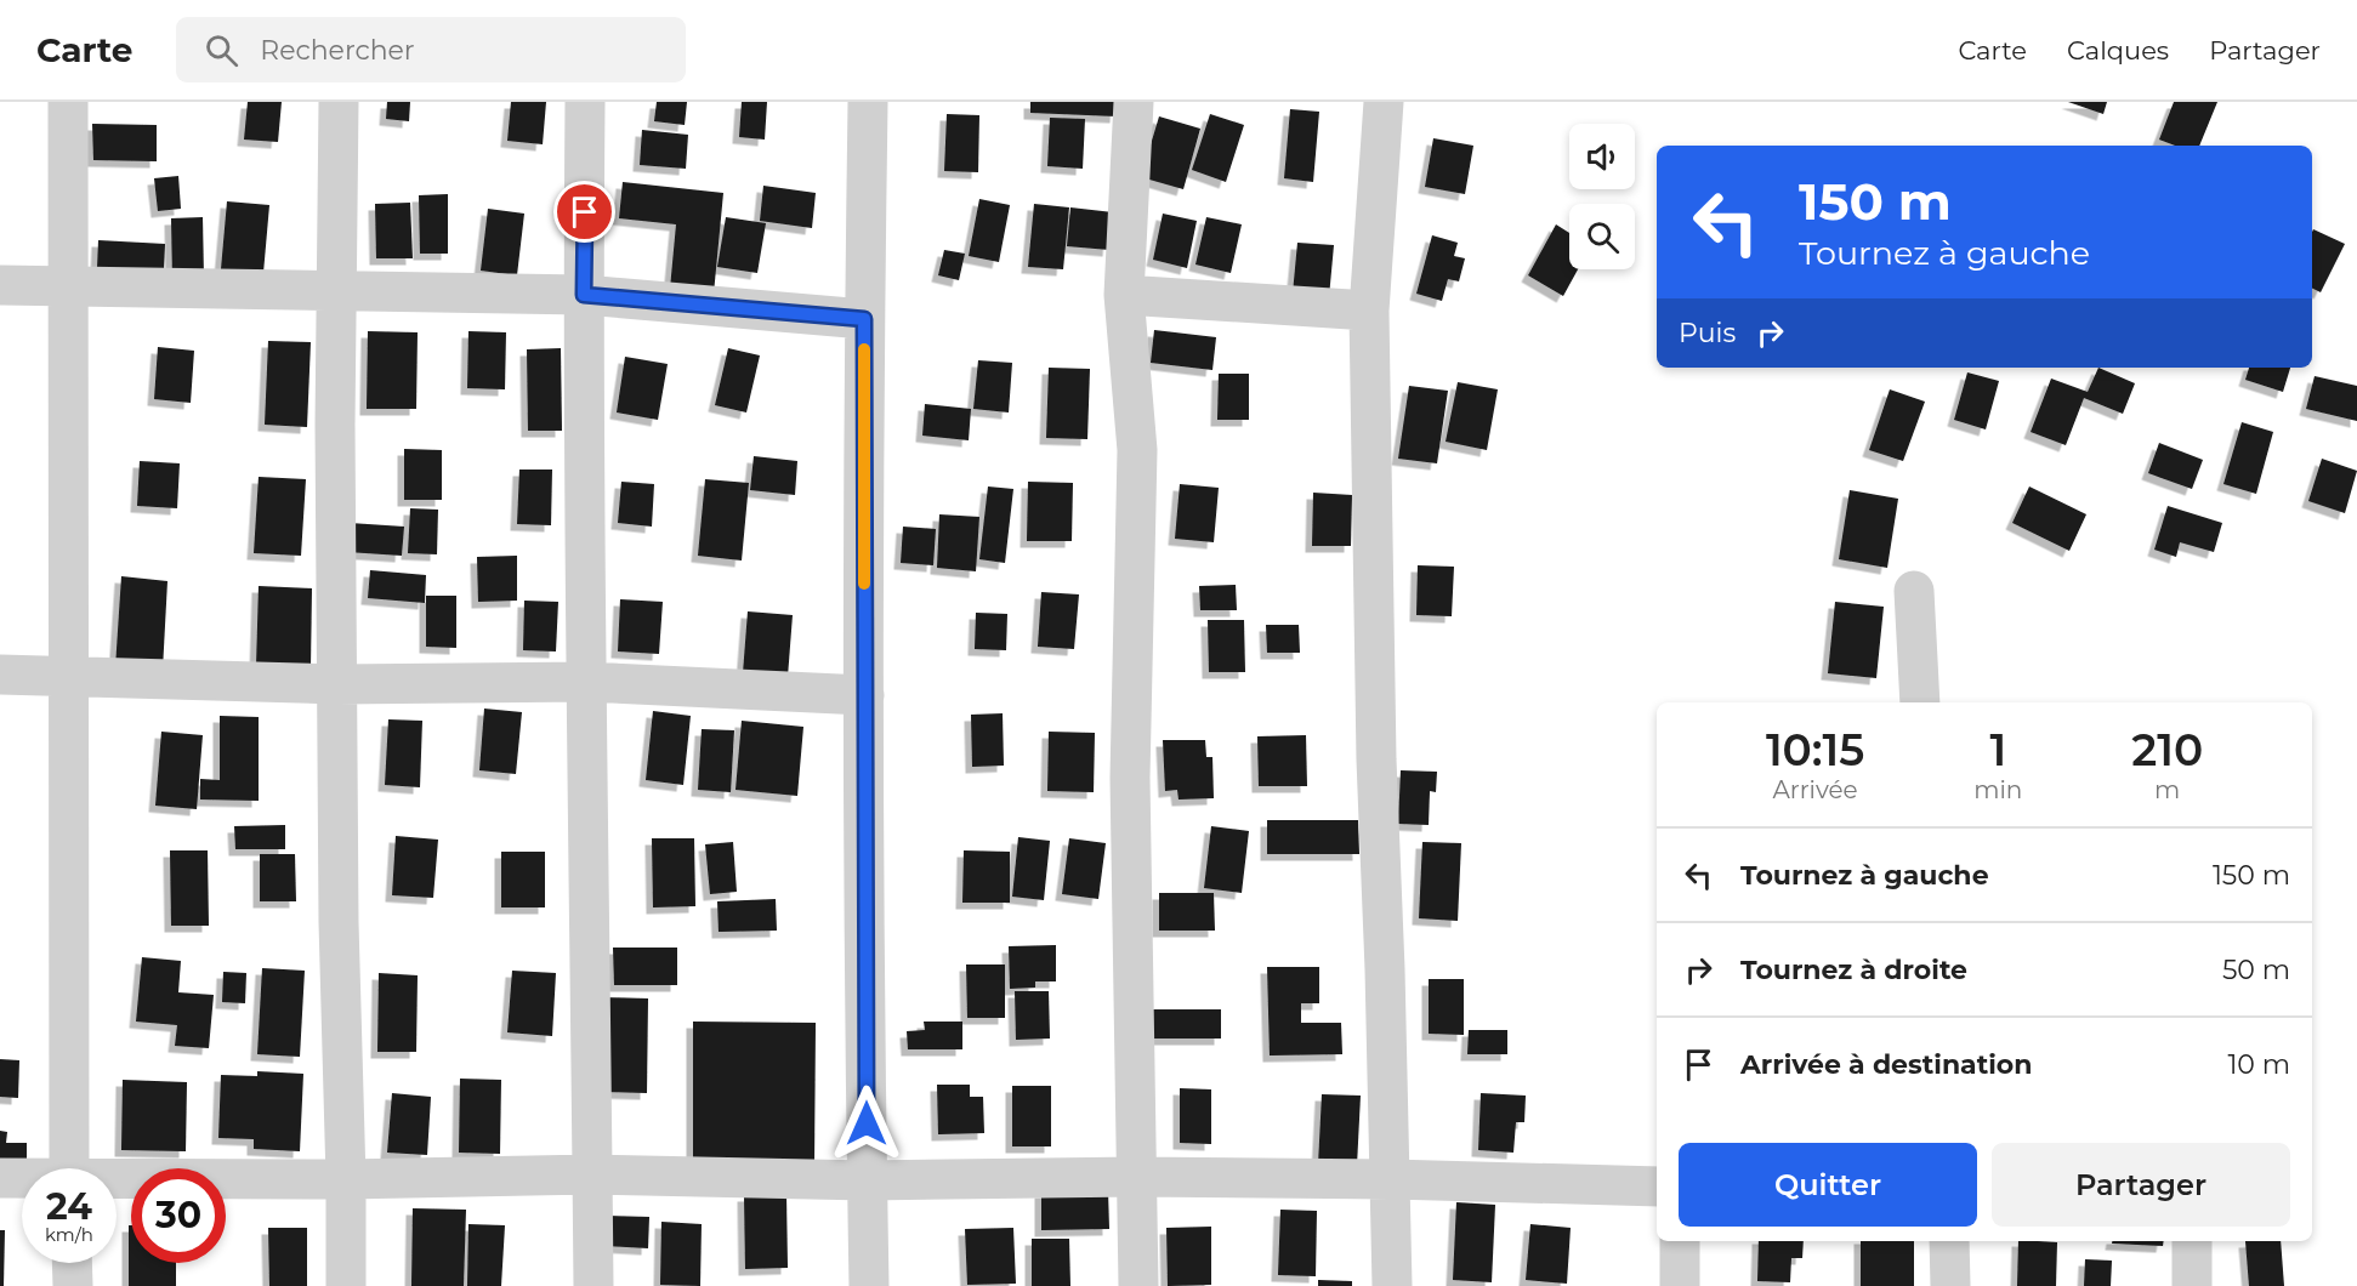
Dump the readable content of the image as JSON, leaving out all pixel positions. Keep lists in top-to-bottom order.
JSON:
{
  "page": {
    "header": "Carte",
    "search": "Rechercher",
    "nav": ["Carte", "Calques", "Partager"],
    "turn": ["150 m", "Tournez à gauche"],
    "then": "Puis",
    "eta": [
      "10:15",
      "Arrivée",
      "1",
      "min",
      "210",
      "m"
    ],
    "list": [
      {
        "name": "Tournez à gauche",
        "value": "150 m"
      },
      {
        "name": "Tournez à droite",
        "value": "50 m"
      },
      {
        "name": "Arrivée à destination",
        "value": "10 m"
      }
    ],
    "buttons": ["Quitter", "Partager"],
    "speed": "24 km/h",
    "limit": "30"
  }
}
